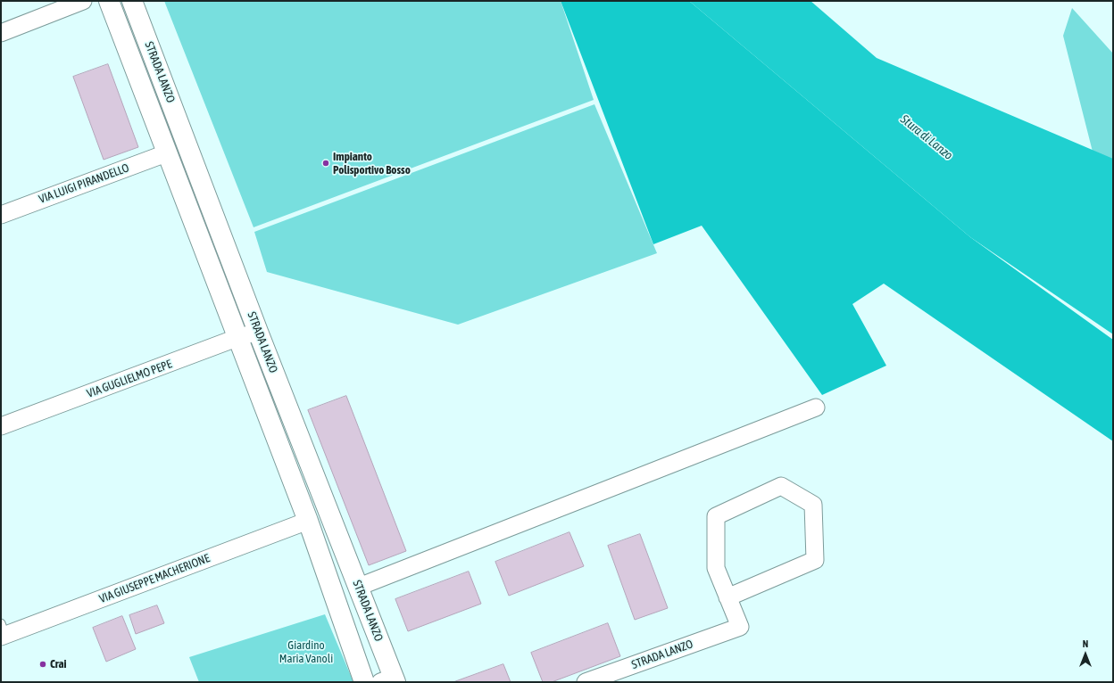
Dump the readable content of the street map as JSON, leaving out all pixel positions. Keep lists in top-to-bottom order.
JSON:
{
  "streets": {
    "street": [
      "STRADA LANZO",
      "VIA LUIGI PIRANDELLO",
      "VIA GUGLIELMO PEPE",
      "VIA GIUSEPPE MACHERIONE"
    ]
  },
  "crossings": [
    ["STRADA LANZO", "VIA LUIGI PIRANDELLO"],
    ["STRADA LANZO", "VIA GUGLIELMO PEPE"],
    ["STRADA LANZO", "VIA GIUSEPPE MACHERIONE"]
  ],
  "water": ["Stura di Lanzo"],
  "parks": ["Giardino Maria Vanoli"],
  "places": ["Impianto Polisportivo Bosso", "Crai"],
  "north": "top"
}
